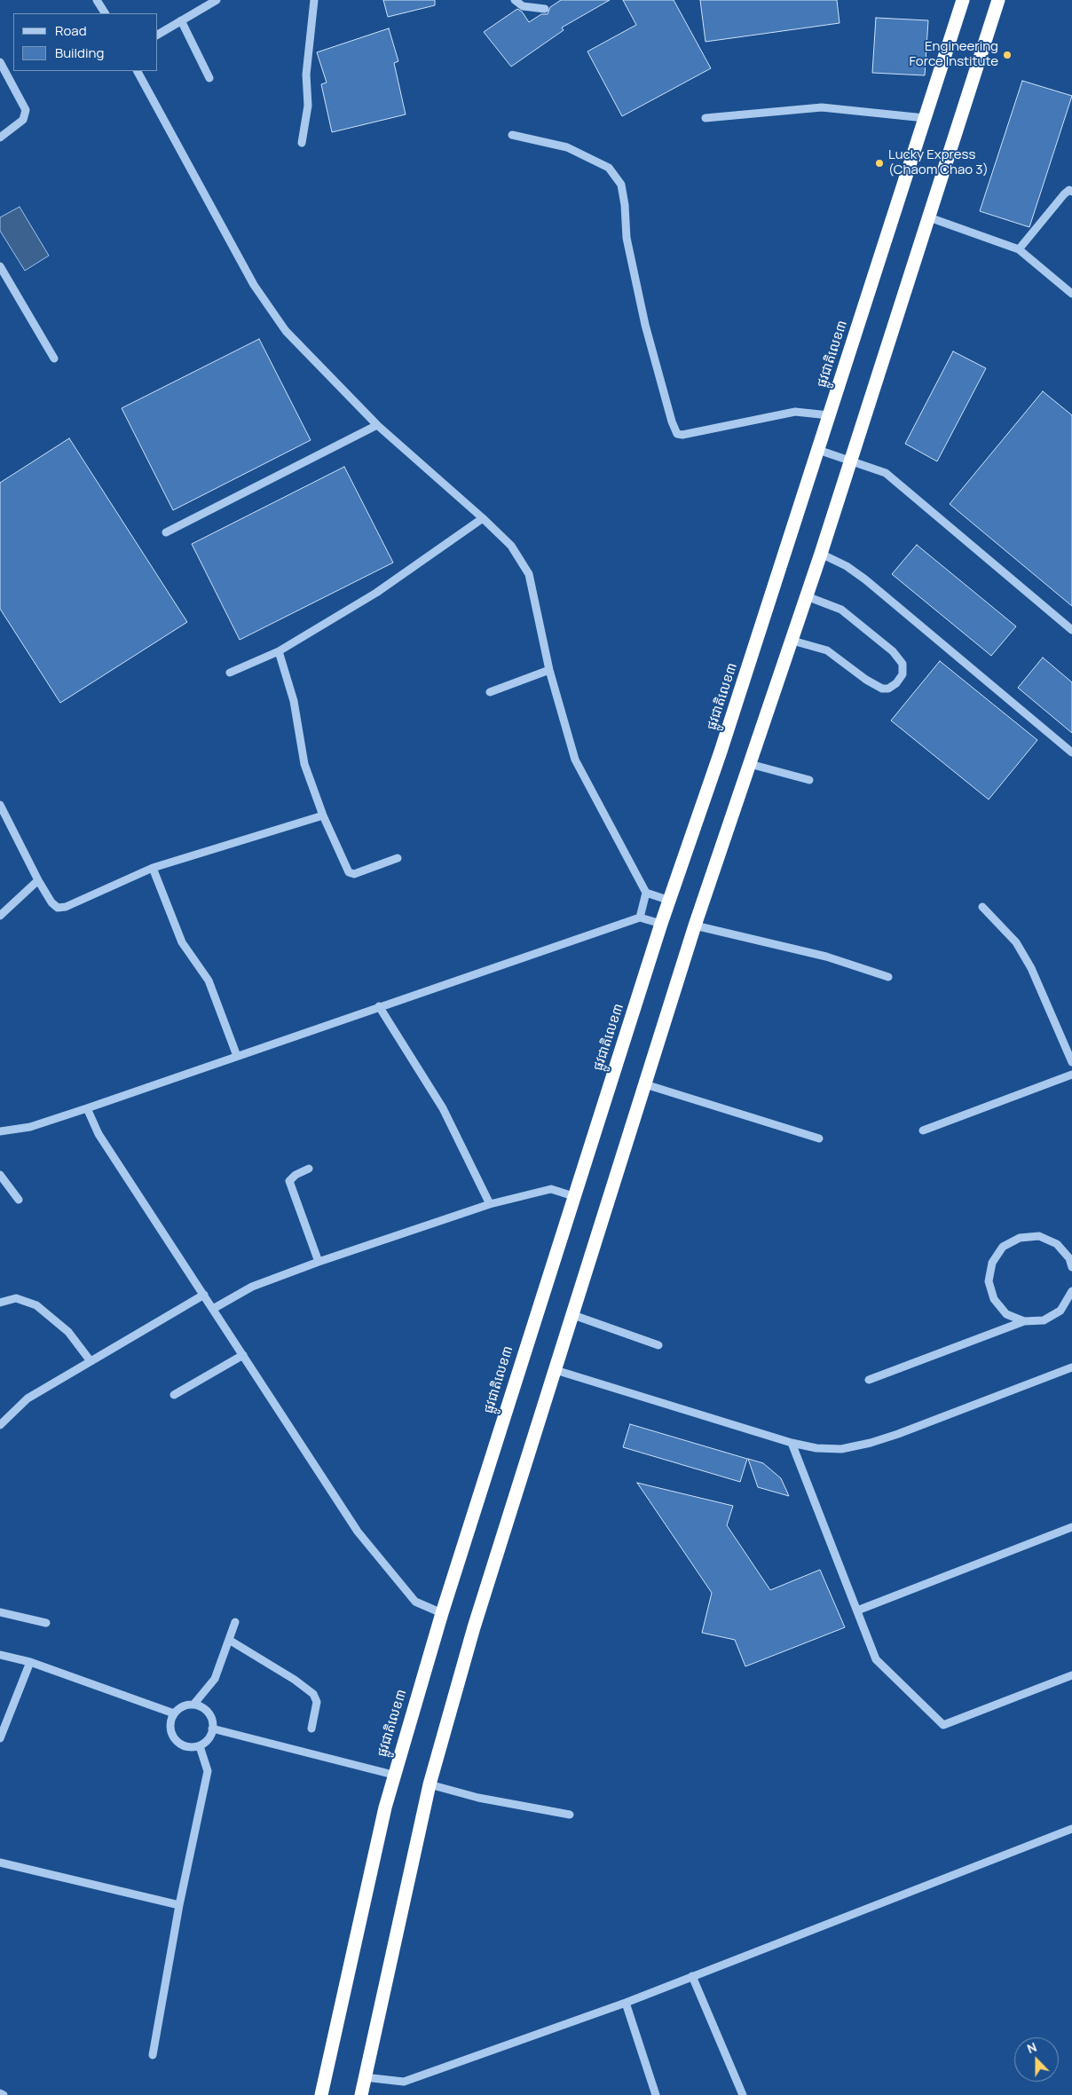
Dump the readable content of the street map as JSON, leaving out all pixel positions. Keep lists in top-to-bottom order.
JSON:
{
  "streets": {
    "highway": ["ផ្លូវជាតិលេខ៣"]
  },
  "places": ["Engineering Force Institute", "Lucky Express (Chaom Chao 3)"],
  "legend": ["Road", "Building"],
  "north": "top"
}
